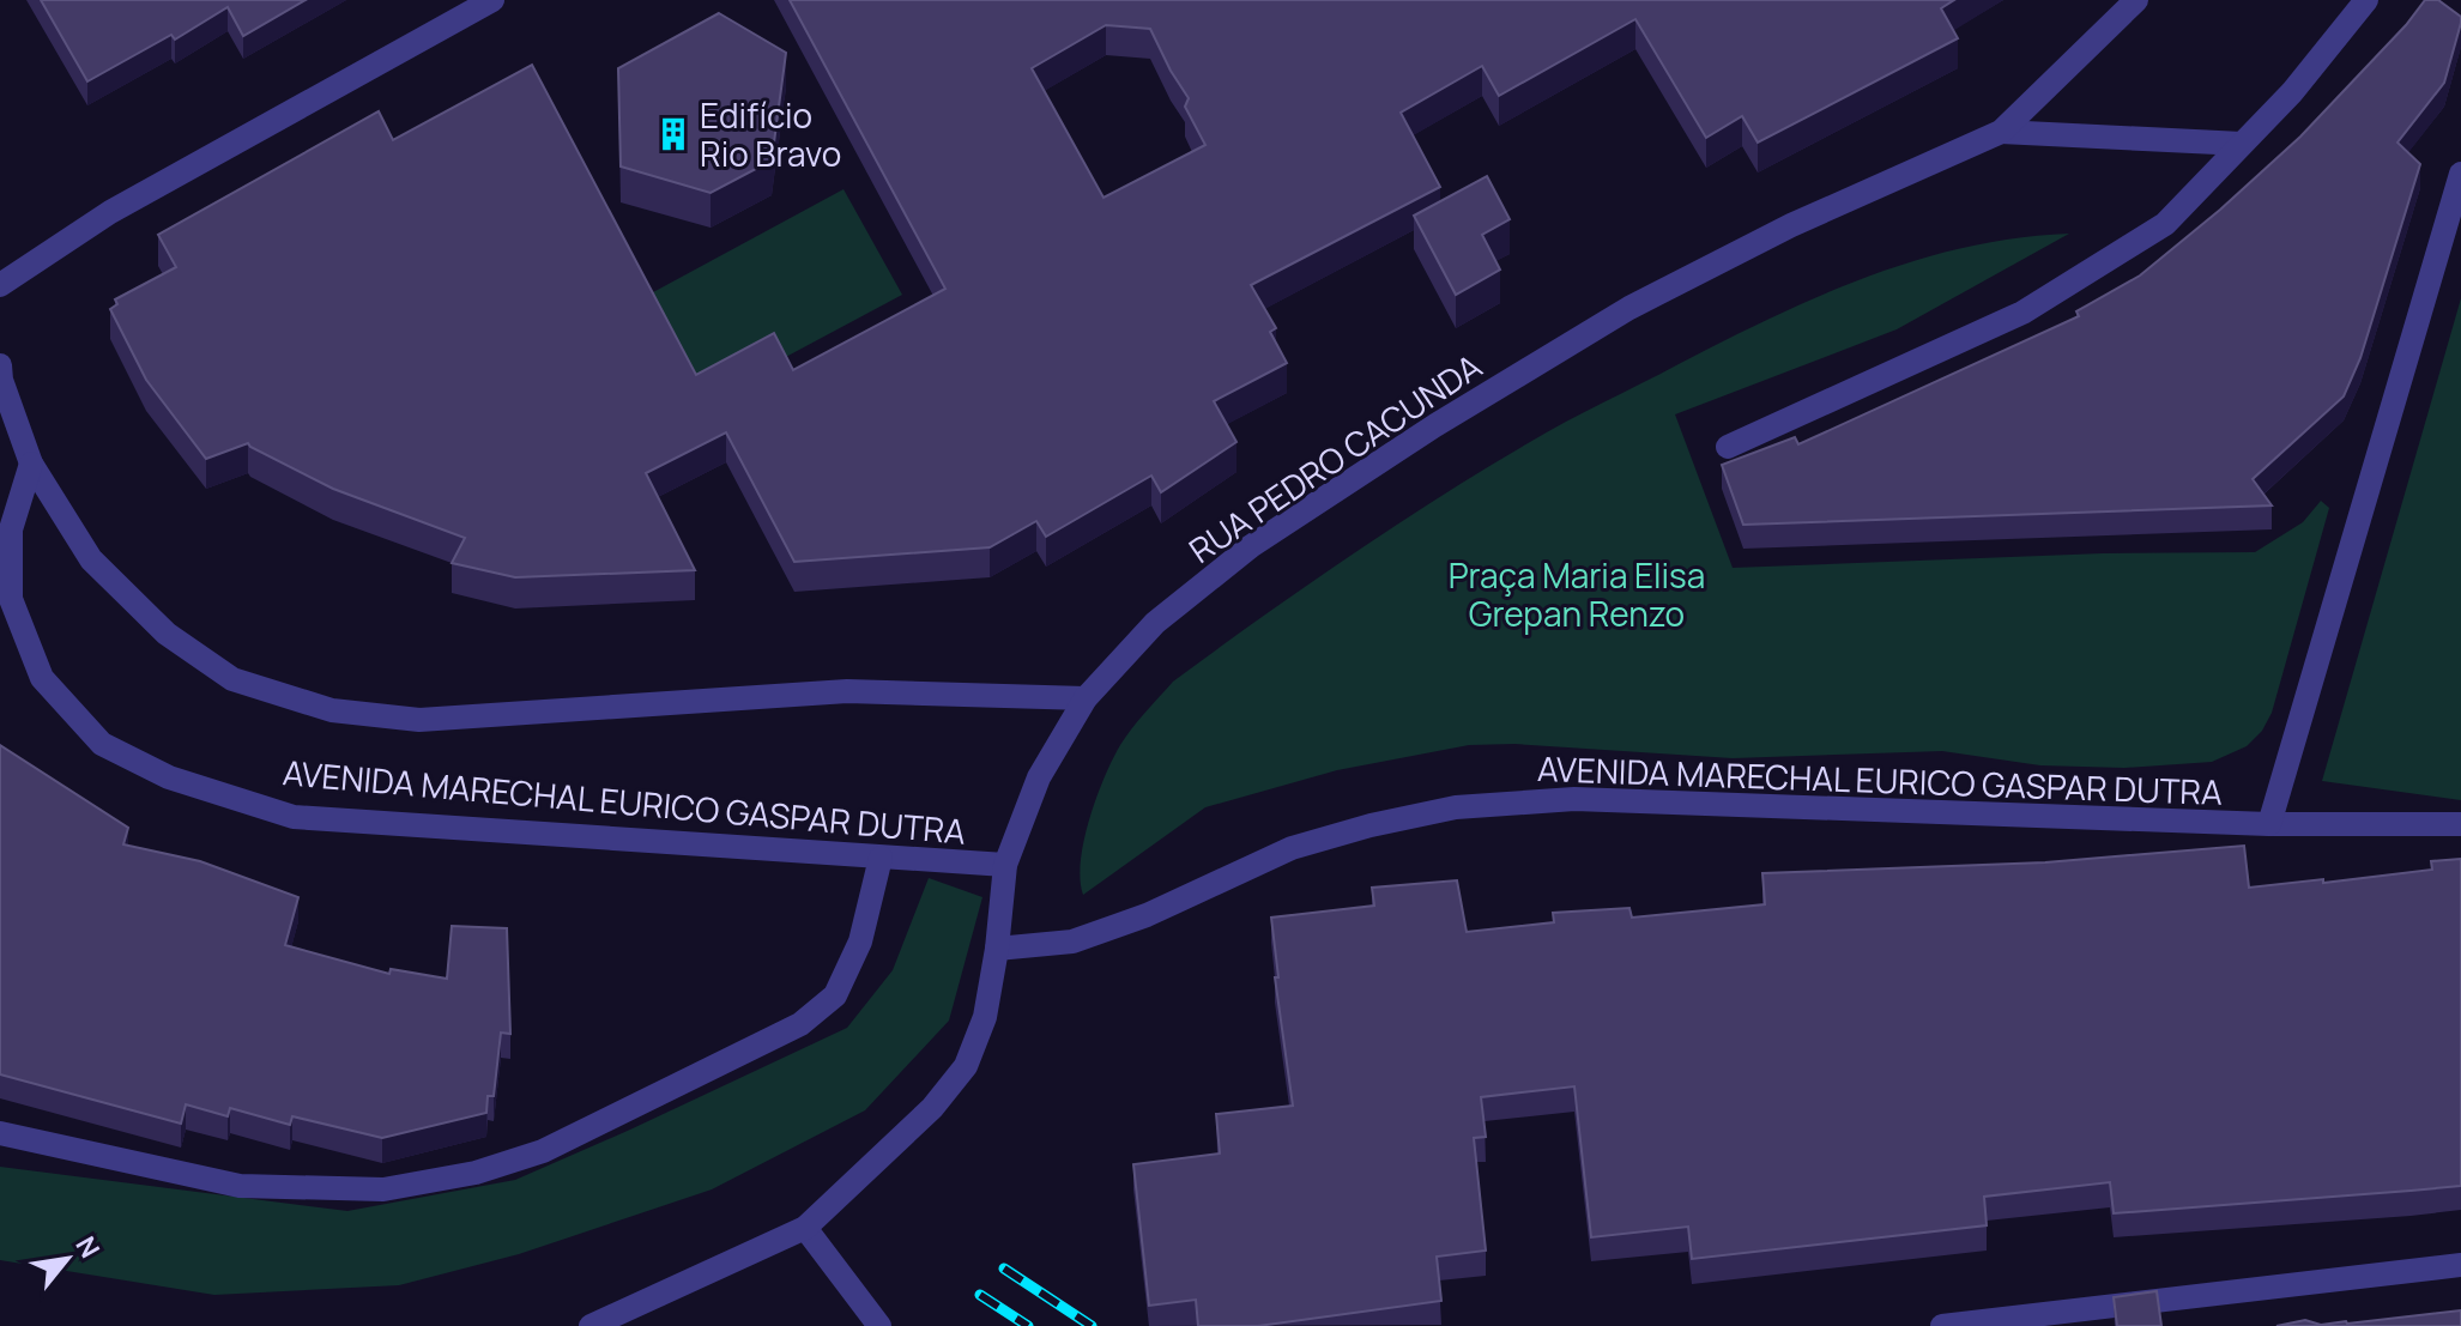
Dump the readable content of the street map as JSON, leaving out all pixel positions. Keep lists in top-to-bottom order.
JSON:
{
  "streets": {
    "street": ["RUA PEDRO CACUNDA", "AVENIDA MARECHAL EURICO GASPAR DUTRA"]
  },
  "crossings": [
    ["RUA PEDRO CACUNDA", "AVENIDA MARECHAL EURICO GASPAR DUTRA"]
  ],
  "parks": ["Praça Maria Elisa Grepan Renzo"],
  "places": {
    "building": ["Edifício Rio Bravo"]
  },
  "north": "top right"
}
